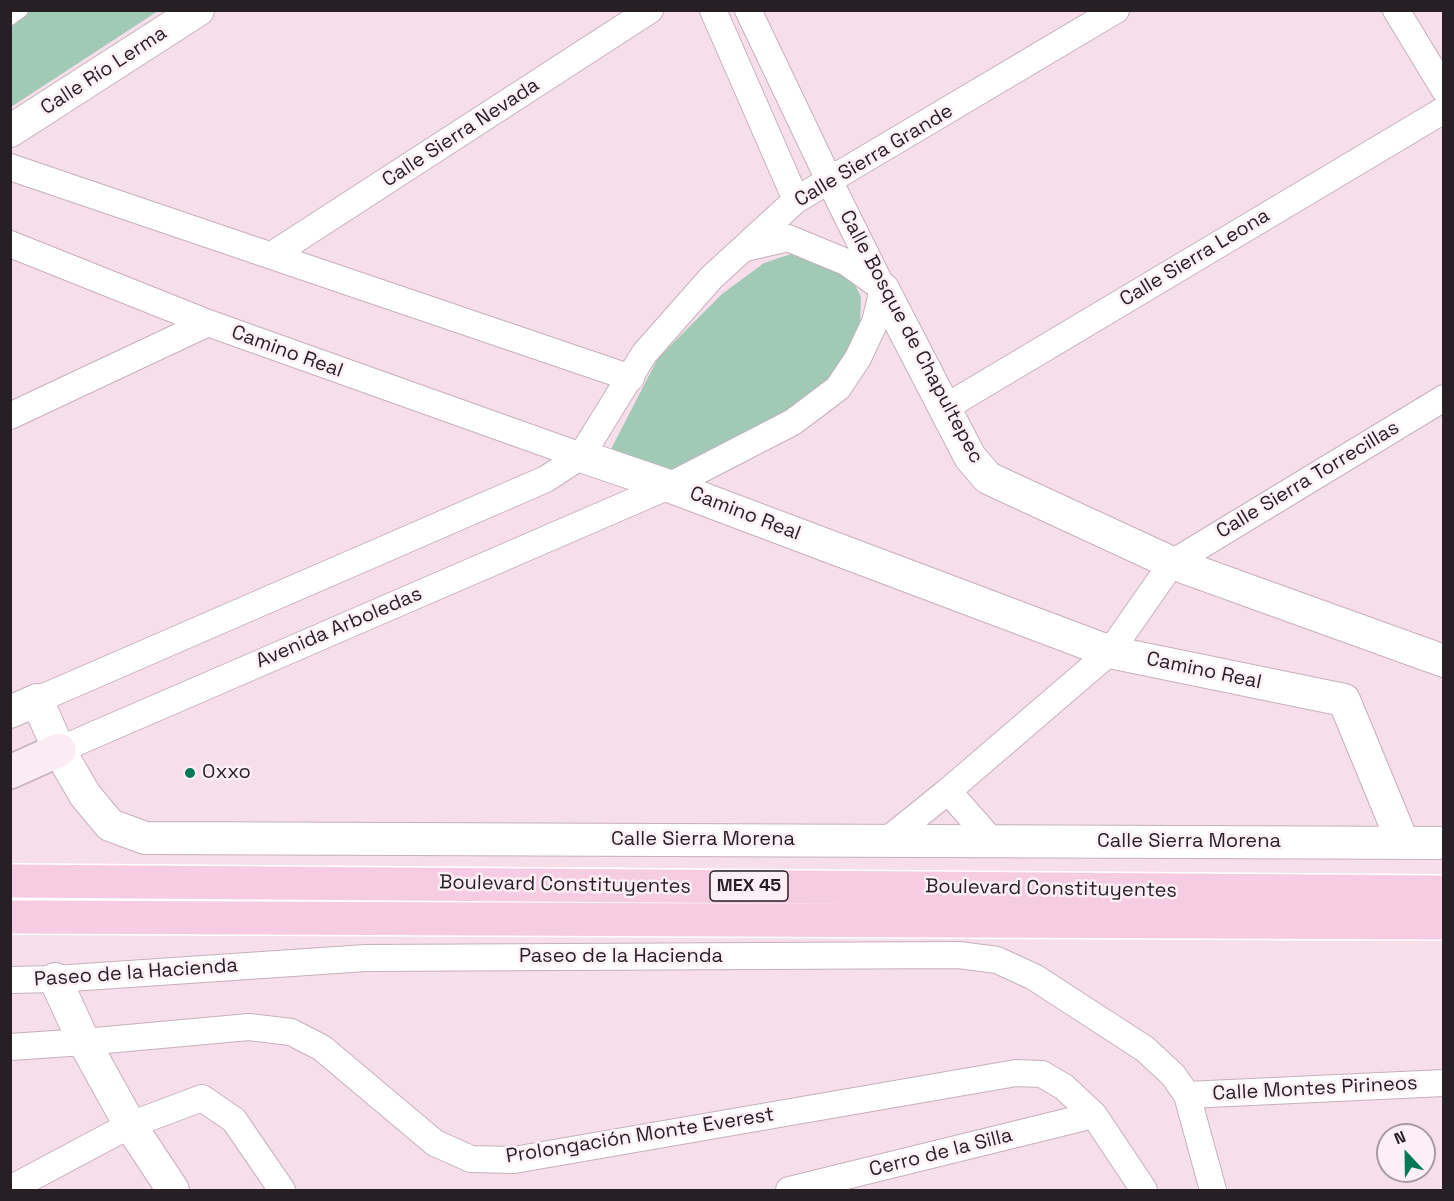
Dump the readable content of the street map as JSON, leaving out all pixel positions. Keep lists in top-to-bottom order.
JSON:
{
  "streets": {
    "highway": ["Boulevard Constituyentes", "MEX 45"],
    "main road": ["Avenida Arboledas"],
    "street": [
      "Calle Río Lerma",
      "Calle Sierra Nevada",
      "Calle Sierra Grande",
      "Calle Sierra Leona",
      "Calle Bosque de Chapultepec",
      "Camino Real",
      "Calle Sierra Torrecillas",
      "Calle Sierra Morena",
      "Paseo de la Hacienda",
      "Calle Montes Pirineos",
      "Prolongación Monte Everest",
      "Cerro de la Silla"
    ]
  },
  "crossings": [
    ["Calle Sierra Grande", "Calle Bosque de Chapultepec"],
    ["Calle Sierra Grande", "Camino Real"],
    ["Calle Sierra Leona", "Calle Bosque de Chapultepec"],
    ["Calle Bosque de Chapultepec", "Calle Sierra Torrecillas"],
    ["Camino Real", "Avenida Arboledas"],
    ["Camino Real", "Calle Sierra Morena"],
    ["Avenida Arboledas", "Calle Sierra Morena"],
    ["Paseo de la Hacienda", "Calle Montes Pirineos"],
    ["Prolongación Monte Everest", "Cerro de la Silla"]
  ],
  "places": ["Oxxo"],
  "north": "top"
}
